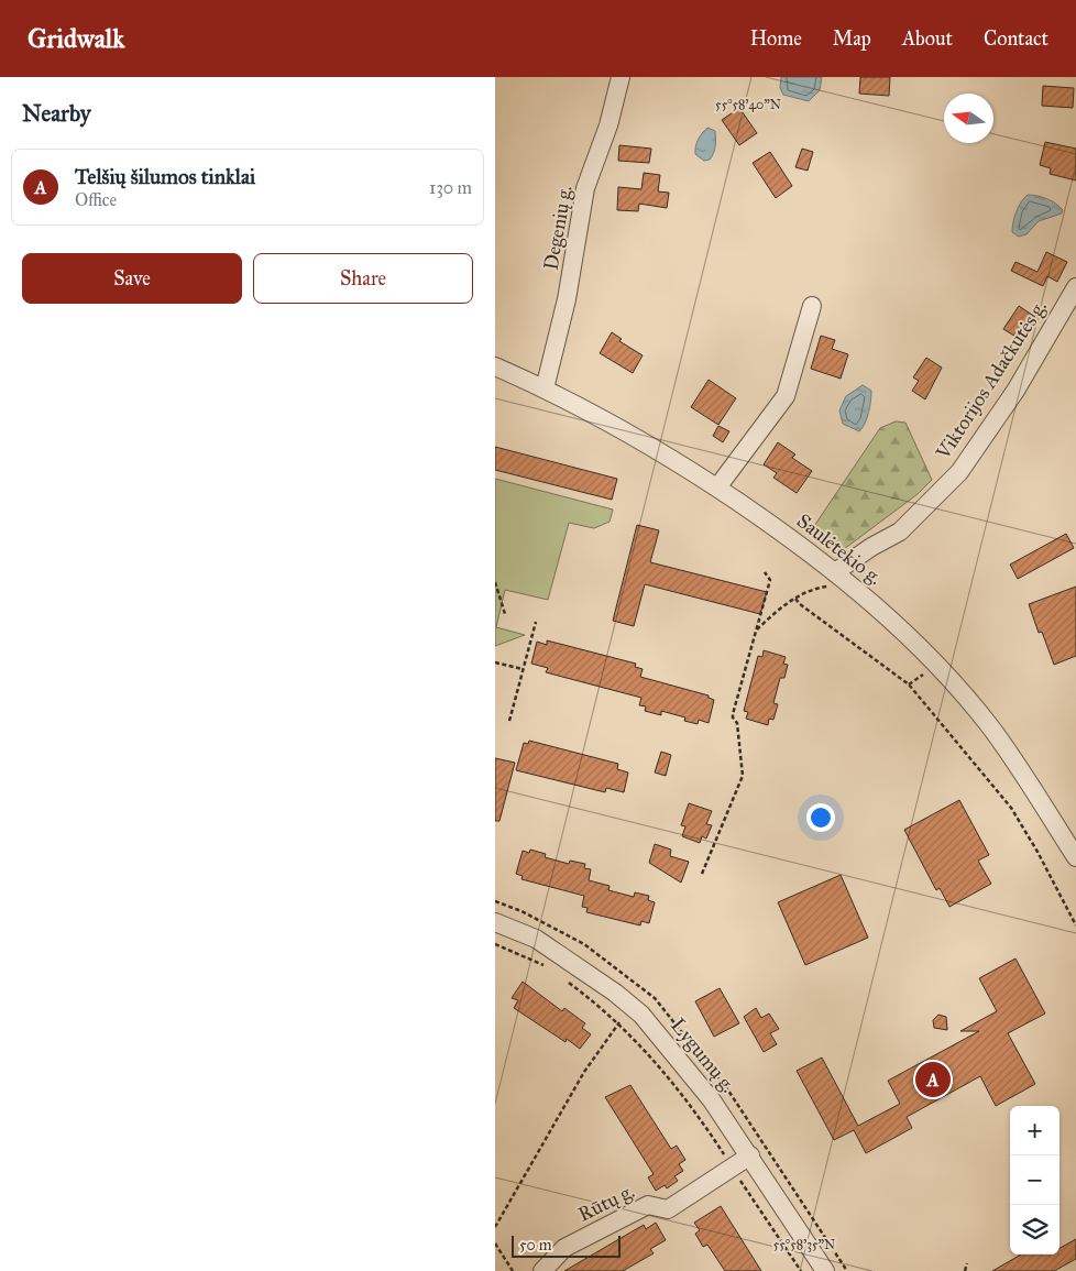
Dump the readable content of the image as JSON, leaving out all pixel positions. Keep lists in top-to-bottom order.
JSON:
{
  "streets": {
    "street": [
      "Degenių g.",
      "Viktorijos Adačkutės g.",
      "Saulėtekio g.",
      "Lygumų g.",
      "Rūtų g."
    ]
  },
  "crossings": [
    ["Degenių g.", "Saulėtekio g."],
    ["Viktorijos Adačkutės g.", "Saulėtekio g."],
    ["Lygumų g.", "Rūtų g."]
  ],
  "scale_bar": "50 m",
  "north": "left",
  "page": {
    "header": "Gridwalk",
    "nav": [
      "Home",
      "Map",
      "About",
      "Contact"
    ],
    "heading": "Nearby",
    "list": [
      {
        "mark": "A",
        "name": "Telšių šilumos tinklai",
        "note": "Office",
        "value": "130 m"
      }
    ],
    "buttons": ["Save", "Share"],
    "pins": "A",
    "map_buttons": ["+", "−"],
    "scale": "50 m"
  },
  "coordinates": ["55°58'40\"N", "55°58'35\"N"]
}
